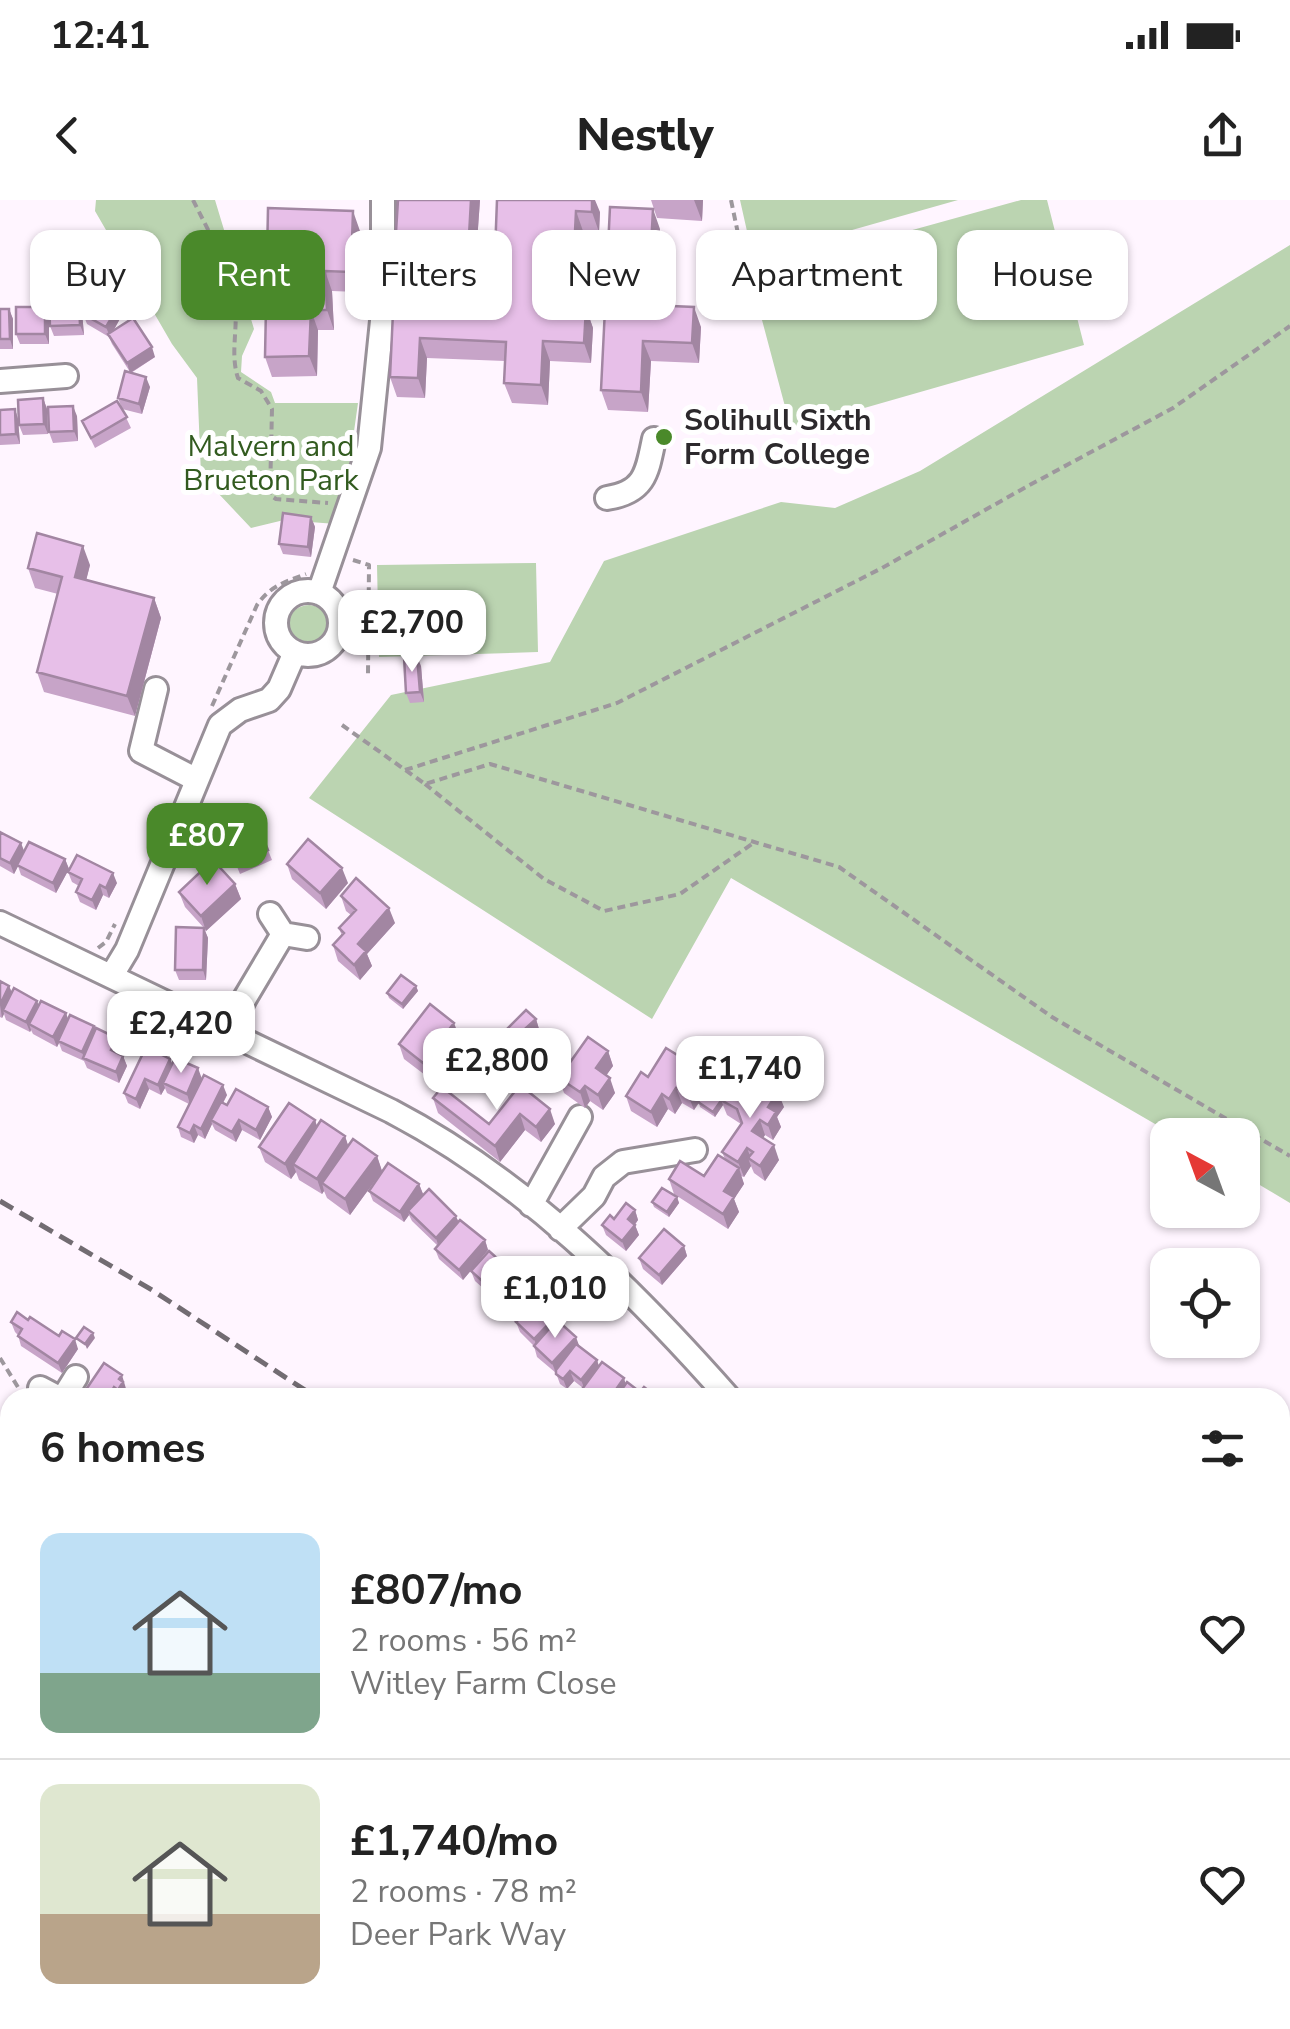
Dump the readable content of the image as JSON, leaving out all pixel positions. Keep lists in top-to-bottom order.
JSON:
{
  "parks": ["Malvern and Brueton Park"],
  "places": ["Solihull Sixth Form College"],
  "north": "top left",
  "page": {
    "status": "12:41",
    "header": "Nestly",
    "chip": [
      "Buy",
      "Rent",
      "Filters",
      "New",
      "Apartment",
      "House"
    ],
    "price": [
      "£2,700",
      "£807",
      "£2,420",
      "£2,800",
      "£1,740",
      "£1,010"
    ],
    "heading": "6 homes",
    "list": [
      {
        "name": "£807/mo",
        "note": "2 rooms · 56 m² · Witley Farm Close"
      },
      {
        "name": "£1,740/mo",
        "note": "2 rooms · 78 m² · Deer Park Way"
      }
    ]
  }
}
